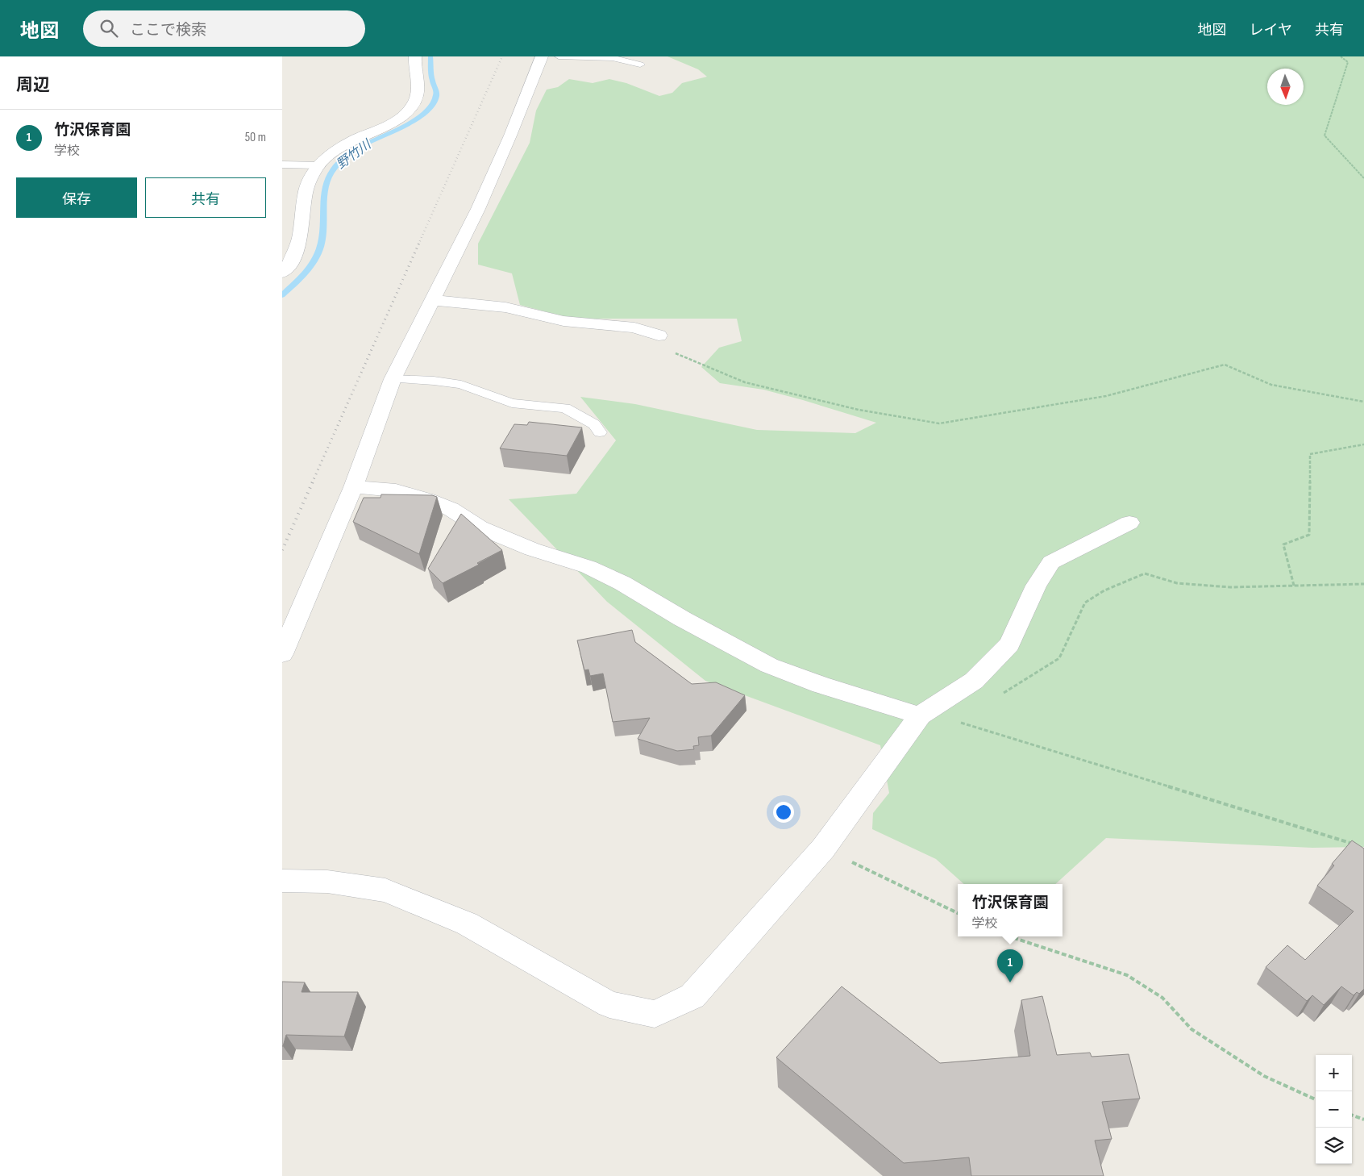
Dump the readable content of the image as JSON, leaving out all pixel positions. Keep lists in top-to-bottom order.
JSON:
{
  "water": ["野竹川"],
  "north": "bottom",
  "page": {
    "header": "地図",
    "search": "ここで検索",
    "nav": ["地図", "レイヤ", "共有"],
    "heading": "周辺",
    "list": [
      {
        "mark": "1",
        "name": "竹沢保育園",
        "note": "学校",
        "value": "50 m"
      }
    ],
    "buttons": ["保存", "共有"],
    "popup": ["竹沢保育園", "学校"],
    "pins": "1",
    "map_buttons": ["+", "−"]
  }
}
